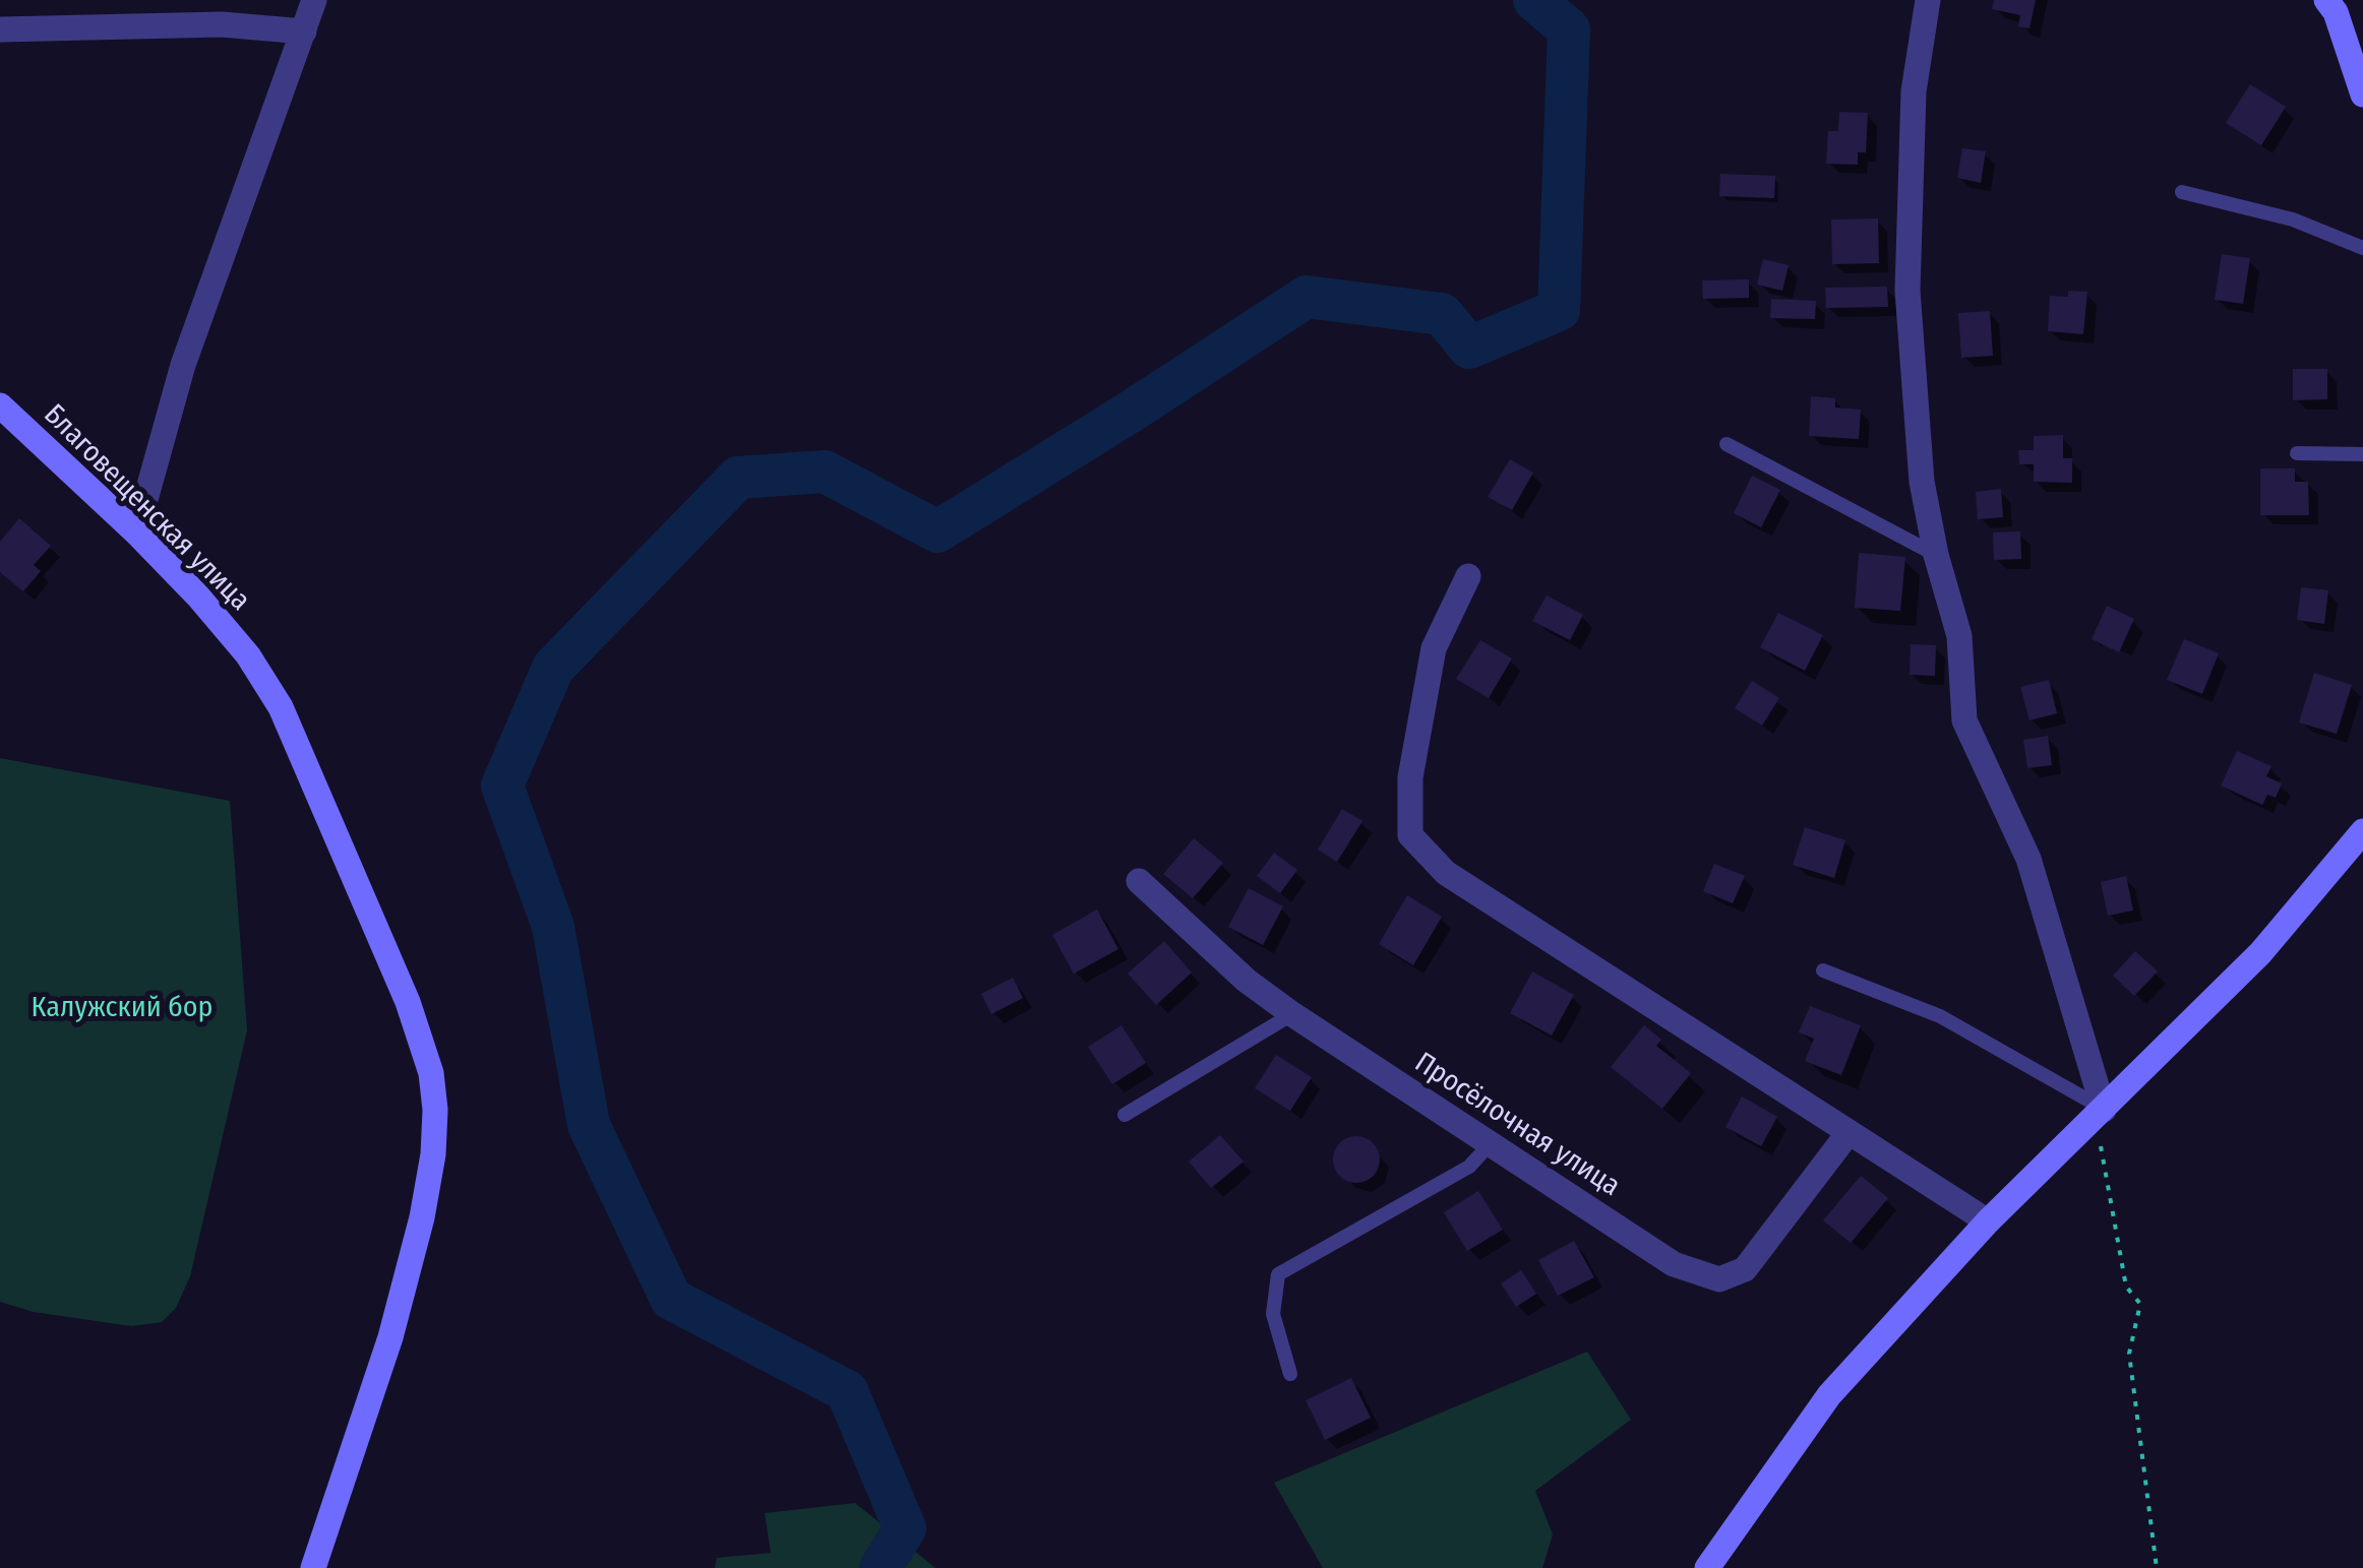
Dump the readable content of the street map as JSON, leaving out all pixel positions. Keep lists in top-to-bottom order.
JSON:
{
  "streets": {
    "street": ["Благовещенская улица", "Просёлочная улица"]
  },
  "parks": ["Калужский бор"]
}
